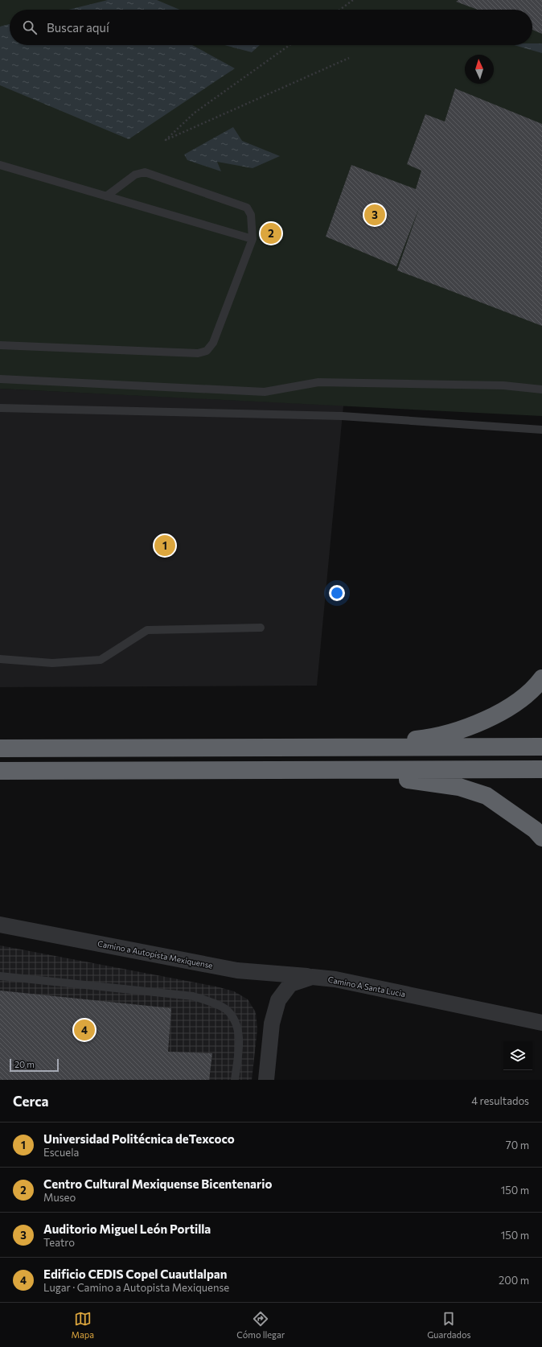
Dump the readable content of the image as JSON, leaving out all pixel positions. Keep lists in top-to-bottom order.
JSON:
{
  "streets": {
    "street": ["Camino a Autopista Mexiquense", "Camino A Santa Lucia"]
  },
  "crossings": [
    ["Camino a Autopista Mexiquense", "Camino A Santa Lucia"]
  ],
  "scale_bar": "20 m",
  "north": "top",
  "page": {
    "search": "Buscar aquí",
    "pins": [
      "3",
      "2",
      "1",
      "4"
    ],
    "scale": "20 m",
    "heading": ["Cerca", "4 resultados"],
    "list": [
      {
        "mark": "1",
        "name": "Universidad Politécnica deTexcoco",
        "note": "Escuela",
        "value": "70 m"
      },
      {
        "mark": "2",
        "name": "Centro Cultural Mexiquense Bicentenario",
        "note": "Museo",
        "value": "150 m"
      },
      {
        "mark": "3",
        "name": "Auditorio Miguel León Portilla",
        "note": "Teatro",
        "value": "150 m"
      },
      {
        "mark": "4",
        "name": "Edificio CEDIS Copel Cuautlalpan",
        "note": "Lugar · Camino a Autopista Mexiquense",
        "value": "200 m"
      }
    ],
    "nav": ["Mapa", "Cómo llegar", "Guardados"]
  }
}
